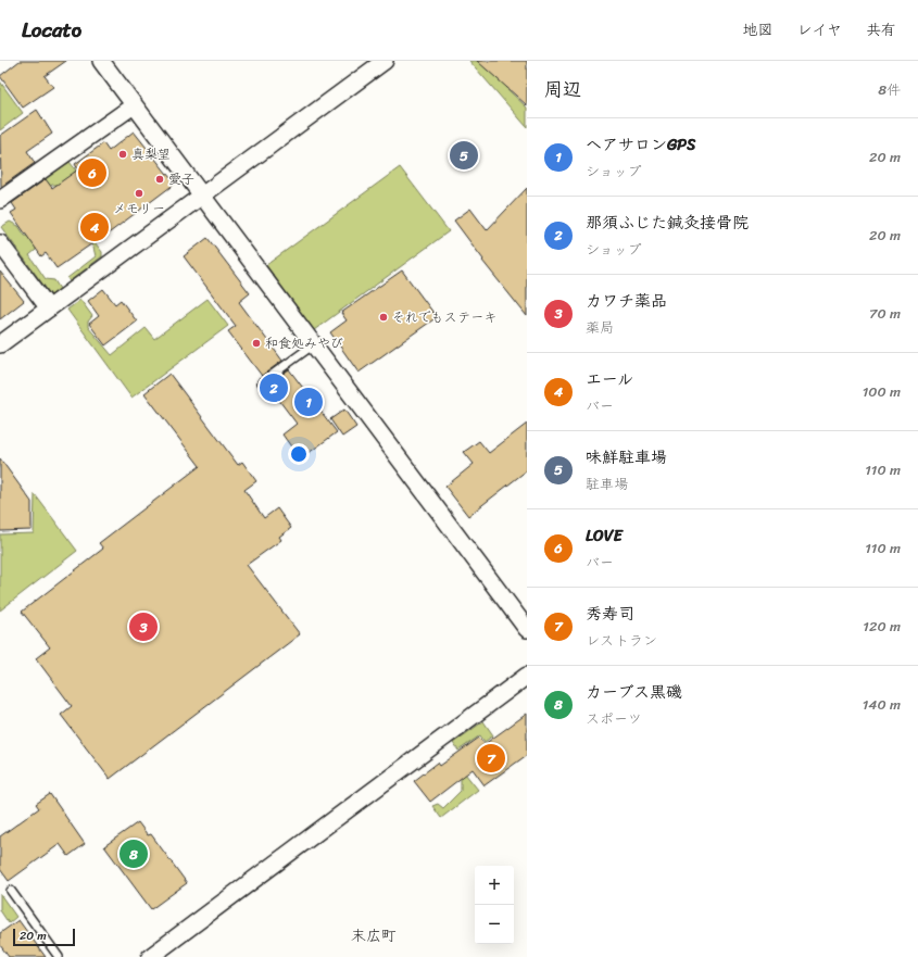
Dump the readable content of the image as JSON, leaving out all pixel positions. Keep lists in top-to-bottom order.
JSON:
{
  "districts": ["末広町"],
  "places": [
    "真梨望",
    "愛子",
    "メモリー",
    "それでもステーキ",
    "和食処みやび"
  ],
  "scale_bar": "20 m",
  "page": {
    "header": "Locato",
    "nav": ["地図", "レイヤ", "共有"],
    "heading": ["周辺", "8件"],
    "list": [
      {
        "mark": "1",
        "name": "ヘアサロンGPS",
        "note": "ショップ",
        "value": "20 m"
      },
      {
        "mark": "2",
        "name": "那須ふじた鍼灸接骨院",
        "note": "ショップ",
        "value": "20 m"
      },
      {
        "mark": "3",
        "name": "カワチ薬品",
        "note": "薬局",
        "value": "70 m"
      },
      {
        "mark": "4",
        "name": "エール",
        "note": "バー",
        "value": "100 m"
      },
      {
        "mark": "5",
        "name": "味鮮駐車場",
        "note": "駐車場",
        "value": "110 m"
      },
      {
        "mark": "6",
        "name": "LOVE",
        "note": "バー",
        "value": "110 m"
      },
      {
        "mark": "7",
        "name": "秀寿司",
        "note": "レストラン",
        "value": "120 m"
      },
      {
        "mark": "8",
        "name": "カーブス黒磯",
        "note": "スポーツ",
        "value": "140 m"
      }
    ],
    "pins": [
      "5",
      "6",
      "4",
      "2",
      "1",
      "3",
      "7",
      "8"
    ],
    "map_buttons": ["+", "−"],
    "scale": "20 m"
  }
}
